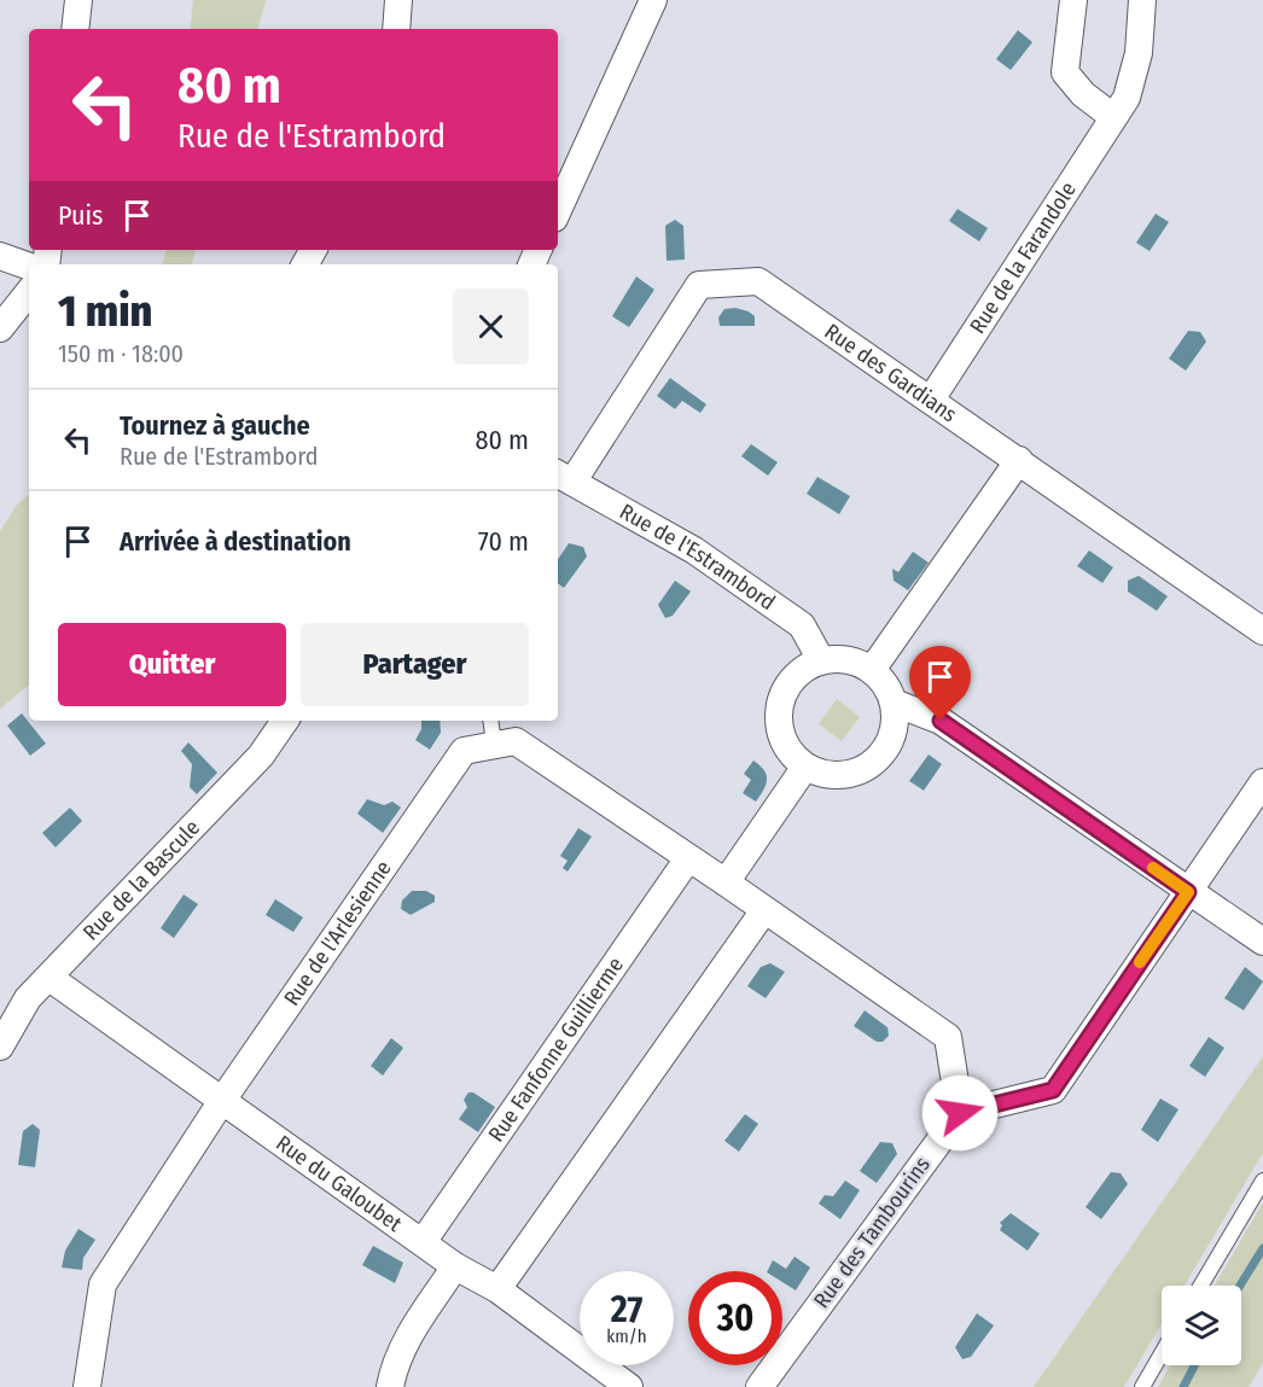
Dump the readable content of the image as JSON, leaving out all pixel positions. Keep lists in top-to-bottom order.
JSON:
{
  "streets": {
    "street": [
      "Rue de la Farandole",
      "Rue des Gardians",
      "Rue de l'Estrambord",
      "Rue de la Bascule",
      "Rue de l'Arlesienne",
      "Rue Fanfonne Guillierme",
      "Rue du Galoubet",
      "Rue des Tambourins"
    ]
  },
  "crossings": [
    ["Rue de la Farandole", "Rue des Gardians"],
    ["Rue des Gardians", "Rue de l'Estrambord"],
    ["Rue de la Bascule", "Rue du Galoubet"],
    ["Rue de l'Arlesienne", "Rue Fanfonne Guillierme"],
    ["Rue de l'Arlesienne", "Rue du Galoubet"],
    ["Rue Fanfonne Guillierme", "Rue du Galoubet"]
  ],
  "page": {
    "turn": ["80 m", "Rue de l'Estrambord"],
    "then": "Puis",
    "heading": ["1 min", "150 m · 18:00"],
    "list": [
      {
        "name": "Tournez à gauche",
        "note": "Rue de l'Estrambord",
        "value": "80 m"
      },
      {
        "name": "Arrivée à destination",
        "value": "70 m"
      }
    ],
    "buttons": ["Quitter", "Partager"],
    "speed": "27 km/h",
    "limit": "30"
  }
}
